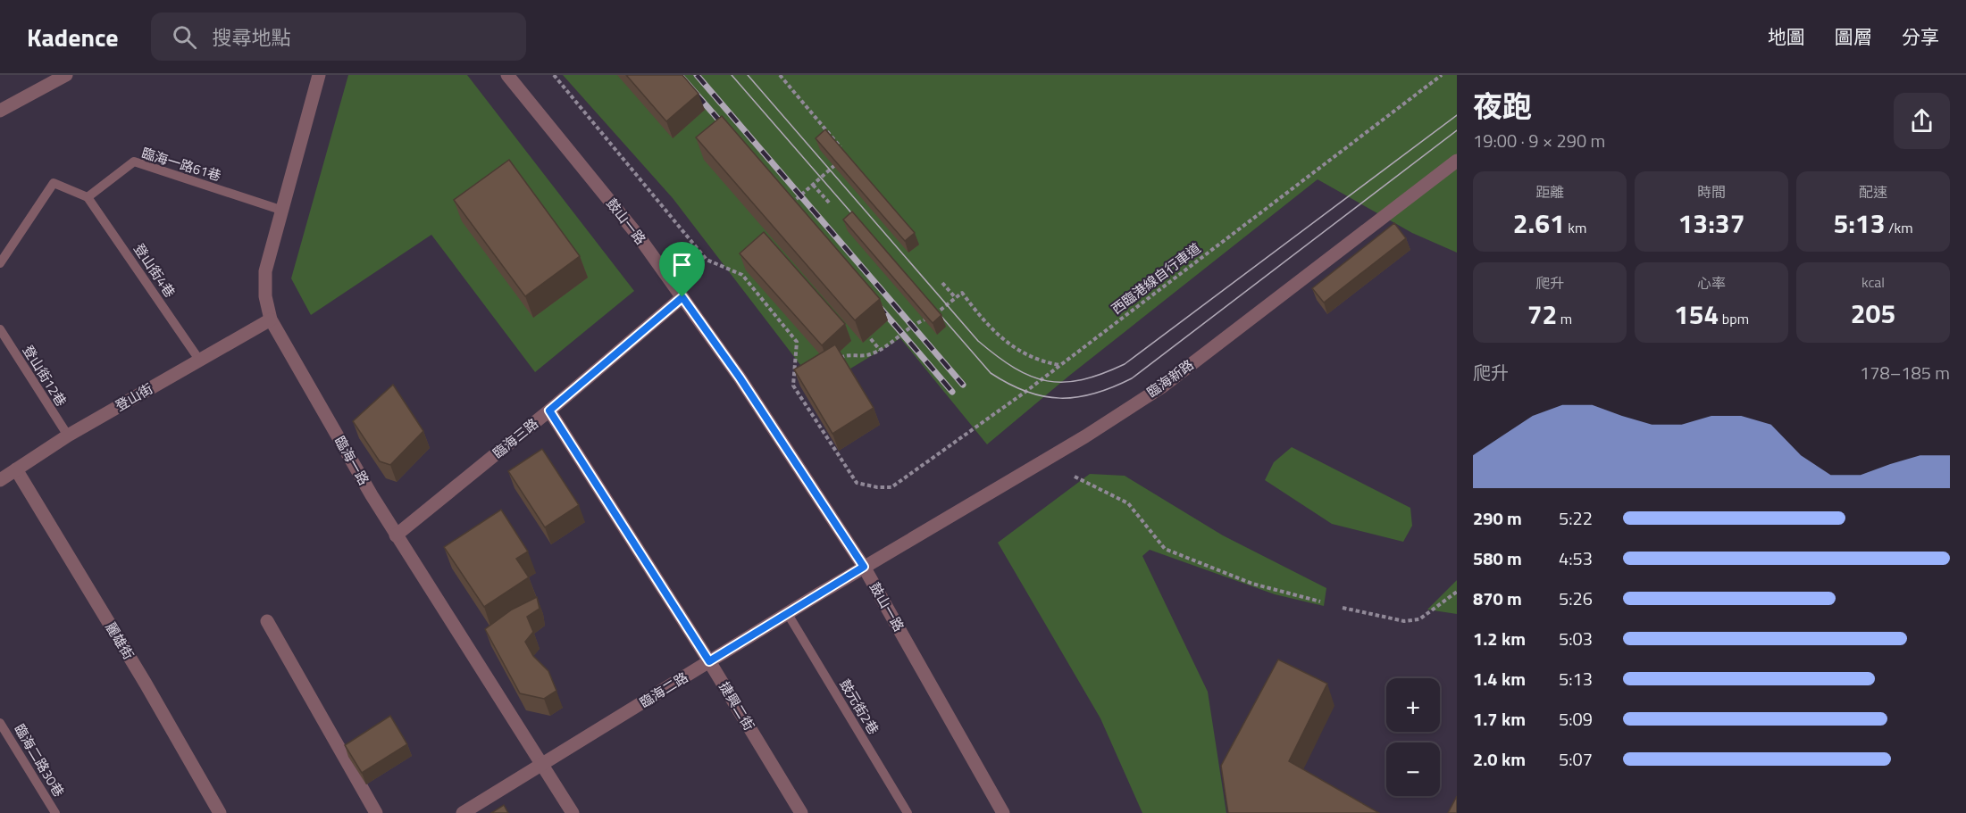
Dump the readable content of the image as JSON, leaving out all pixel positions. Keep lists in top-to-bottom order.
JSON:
{
  "streets": {
    "street": [
      "鼓山一路",
      "臨海新路",
      "登山街",
      "臨海三路",
      "臨海一路",
      "麗雄街",
      "臨海二路",
      "捷興二街"
    ],
    "lane": [
      "臨海一路61巷",
      "登山街4巷",
      "登山街12巷",
      "鼓元街2巷",
      "臨海二路30巷"
    ],
    "path": ["西臨港線自行車道"]
  },
  "crossings": [
    ["臨海一路61巷", "登山街4巷"],
    ["臨海一路61巷", "臨海一路"],
    ["鼓山一路", "臨海新路"],
    ["鼓山一路", "臨海三路"],
    ["鼓山一路", "臨海二路"],
    ["登山街4巷", "登山街"],
    ["登山街12巷", "登山街"],
    ["臨海新路", "臨海二路"],
    ["登山街", "臨海一路"],
    ["登山街", "麗雄街"],
    ["臨海三路", "臨海一路"],
    ["臨海三路", "捷興二街"],
    ["臨海一路", "臨海二路"],
    ["臨海二路", "捷興二街"],
    ["臨海二路", "鼓元街2巷"]
  ],
  "page": {
    "header": "Kadence",
    "search": "搜尋地點",
    "nav": ["地圖", "圖層", "分享"],
    "heading": ["夜跑", "19:00 · 9 × 290 m"],
    "stats": [
      ["距離", "2.61 km"],
      ["時間", "13:37"],
      ["配速", "5:13 /km"],
      ["爬升", "72 m"],
      ["心率", "154 bpm"],
      ["kcal", "205"]
    ],
    "chart": ["爬升", "178–185 m"],
    "list": [
      {
        "name": "290 m",
        "note": "5:22"
      },
      {
        "name": "580 m",
        "note": "4:53"
      },
      {
        "name": "870 m",
        "note": "5:26"
      },
      {
        "name": "1.2 km",
        "note": "5:03"
      },
      {
        "name": "1.4 km",
        "note": "5:13"
      },
      {
        "name": "1.7 km",
        "note": "5:09"
      },
      {
        "name": "2.0 km",
        "note": "5:07"
      }
    ],
    "map_buttons": ["+", "−"]
  }
}
